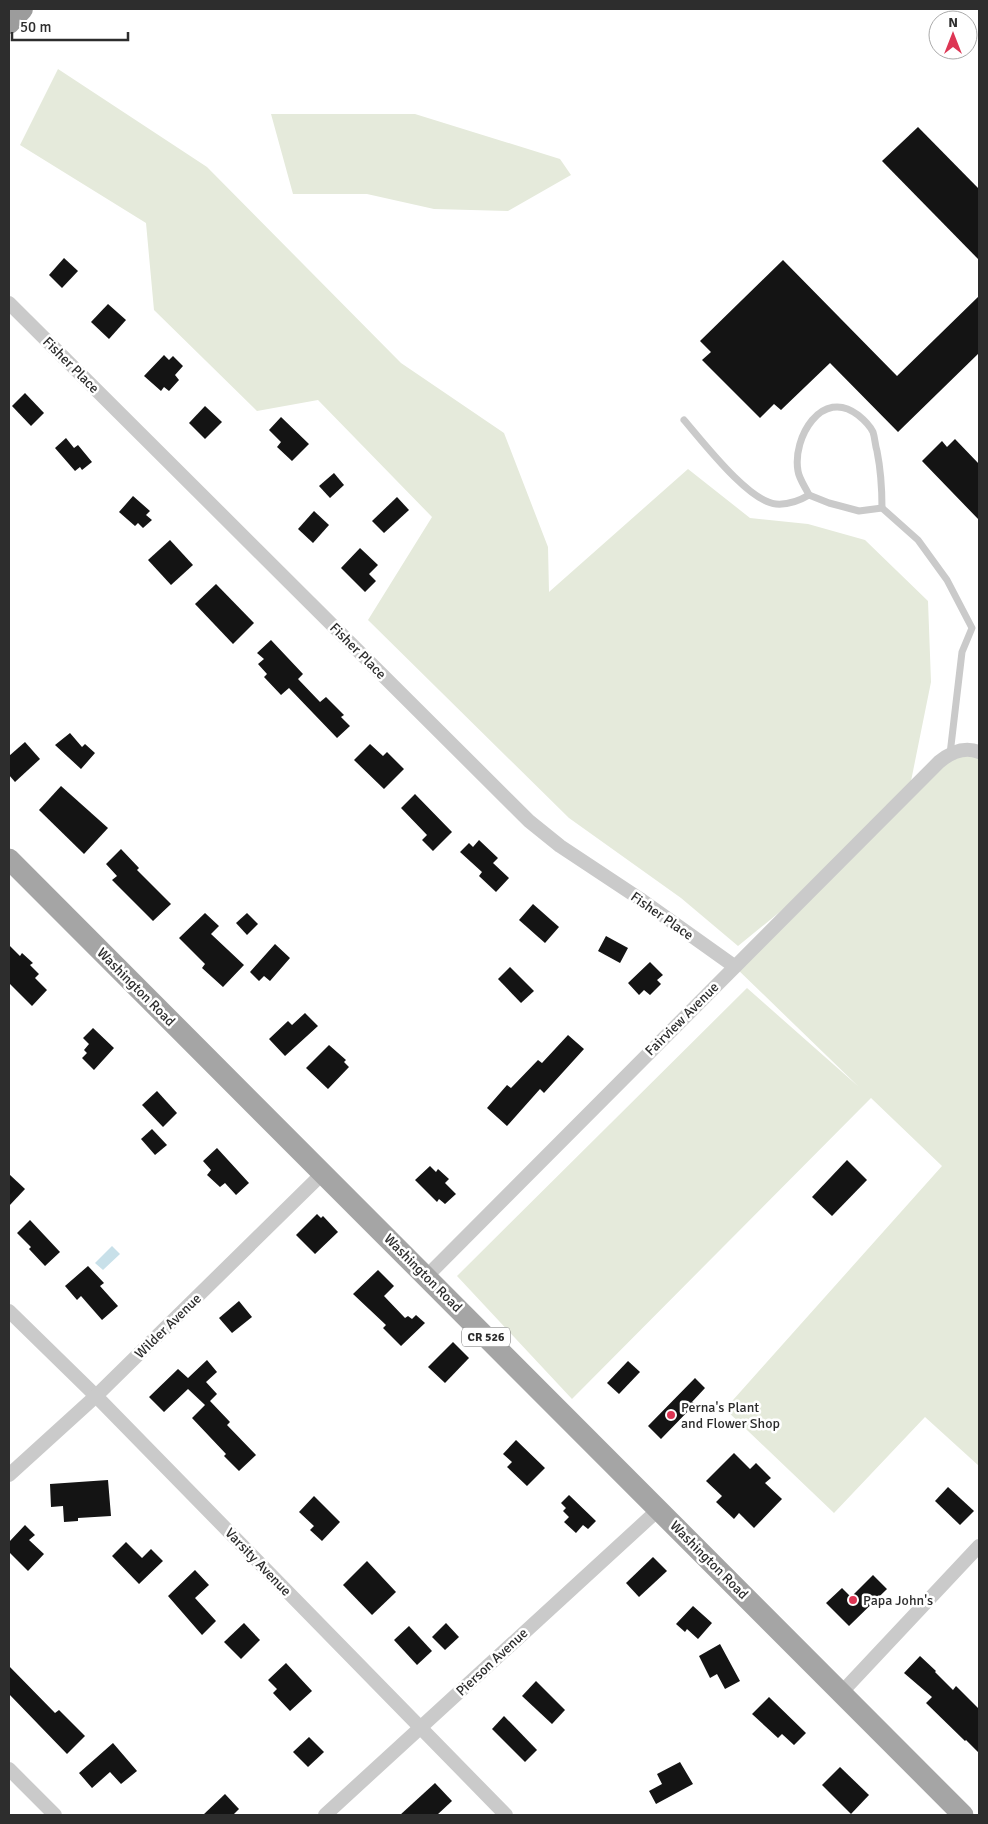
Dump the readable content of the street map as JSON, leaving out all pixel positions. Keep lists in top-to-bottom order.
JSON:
{
  "streets": {
    "main road": ["Washington Road", "CR 526"],
    "street": [
      "Fisher Place",
      "Fairview Avenue",
      "Wilder Avenue",
      "Varsity Avenue",
      "Pierson Avenue"
    ]
  },
  "crossings": [
    ["Fisher Place", "Fairview Avenue"],
    ["Washington Road", "Fairview Avenue"],
    ["Washington Road", "Wilder Avenue"],
    ["Washington Road", "Pierson Avenue"],
    ["Wilder Avenue", "Varsity Avenue"],
    ["Varsity Avenue", "Pierson Avenue"]
  ],
  "places": ["Perna's Plant and Flower Shop", "Papa John's"],
  "scale_bar": "50 m",
  "north": "top"
}
